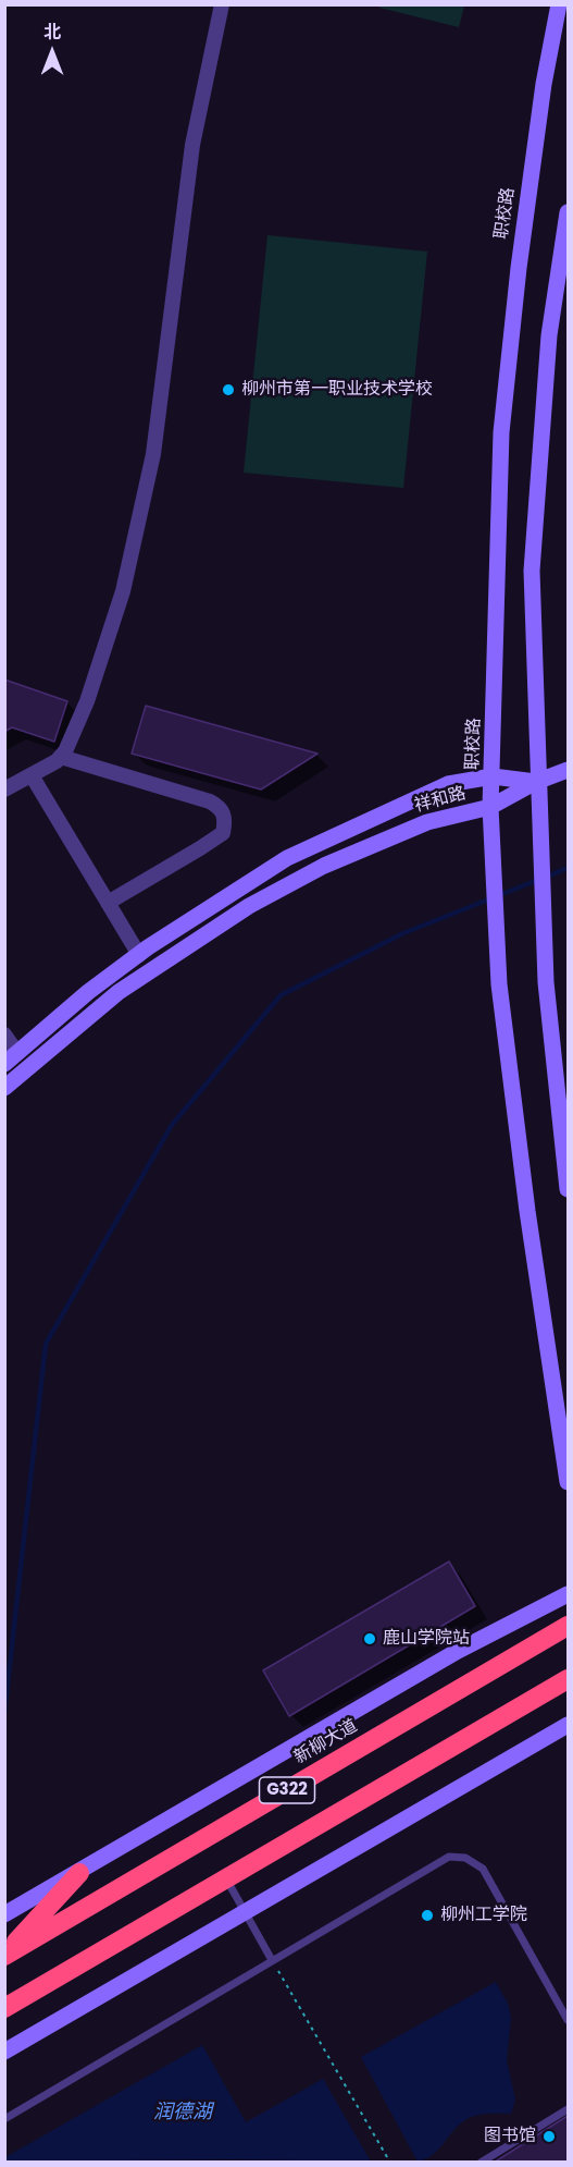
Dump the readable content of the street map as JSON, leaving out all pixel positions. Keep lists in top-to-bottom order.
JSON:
{
  "streets": {
    "highway": ["新柳大道", "G322"],
    "main road": ["职校路", "祥和路"]
  },
  "crossings": [
    ["职校路", "祥和路"]
  ],
  "water": ["润德湖"],
  "places": [
    "柳州市第一职业技术学校",
    "鹿山学院站",
    "柳州工学院",
    "图书馆"
  ],
  "north": "top"
}
